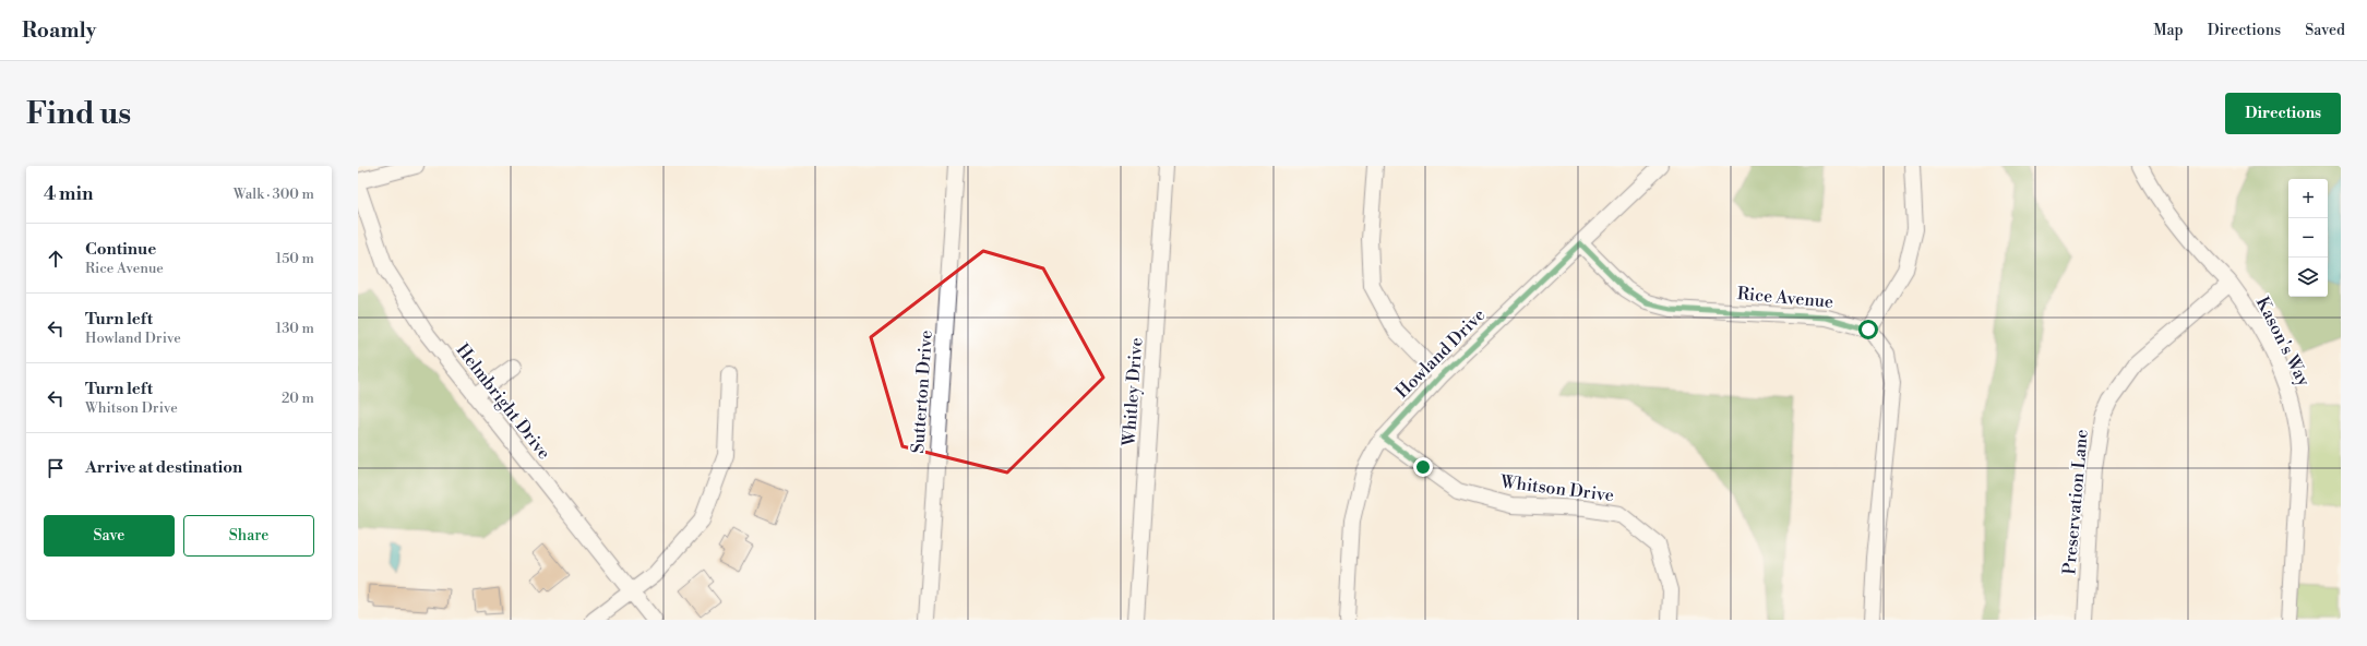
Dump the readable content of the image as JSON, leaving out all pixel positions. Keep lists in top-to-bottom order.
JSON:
{
  "streets": {
    "street": [
      "Rice Avenue",
      "Kason's Way",
      "Howland Drive",
      "Sutterton Drive",
      "Whitley Drive",
      "Helmbright Drive",
      "Whitson Drive",
      "Preservation Lane"
    ]
  },
  "crossings": [
    ["Rice Avenue", "Howland Drive"],
    ["Kason's Way", "Preservation Lane"],
    ["Howland Drive", "Whitson Drive"]
  ],
  "page": {
    "header": "Roamly",
    "nav": ["Map", "Directions", "Saved"],
    "buttons": [
      "Directions",
      ["Save", "Share"]
    ],
    "title": "Find us",
    "heading": ["4 min", "Walk · 300 m"],
    "map_buttons": ["+", "−"],
    "list": [
      ["Continue", "Rice Avenue", "150 m"],
      ["Turn left", "Howland Drive", "130 m"],
      ["Turn left", "Whitson Drive", "20 m"],
      "Arrive at destination"
    ]
  }
}
